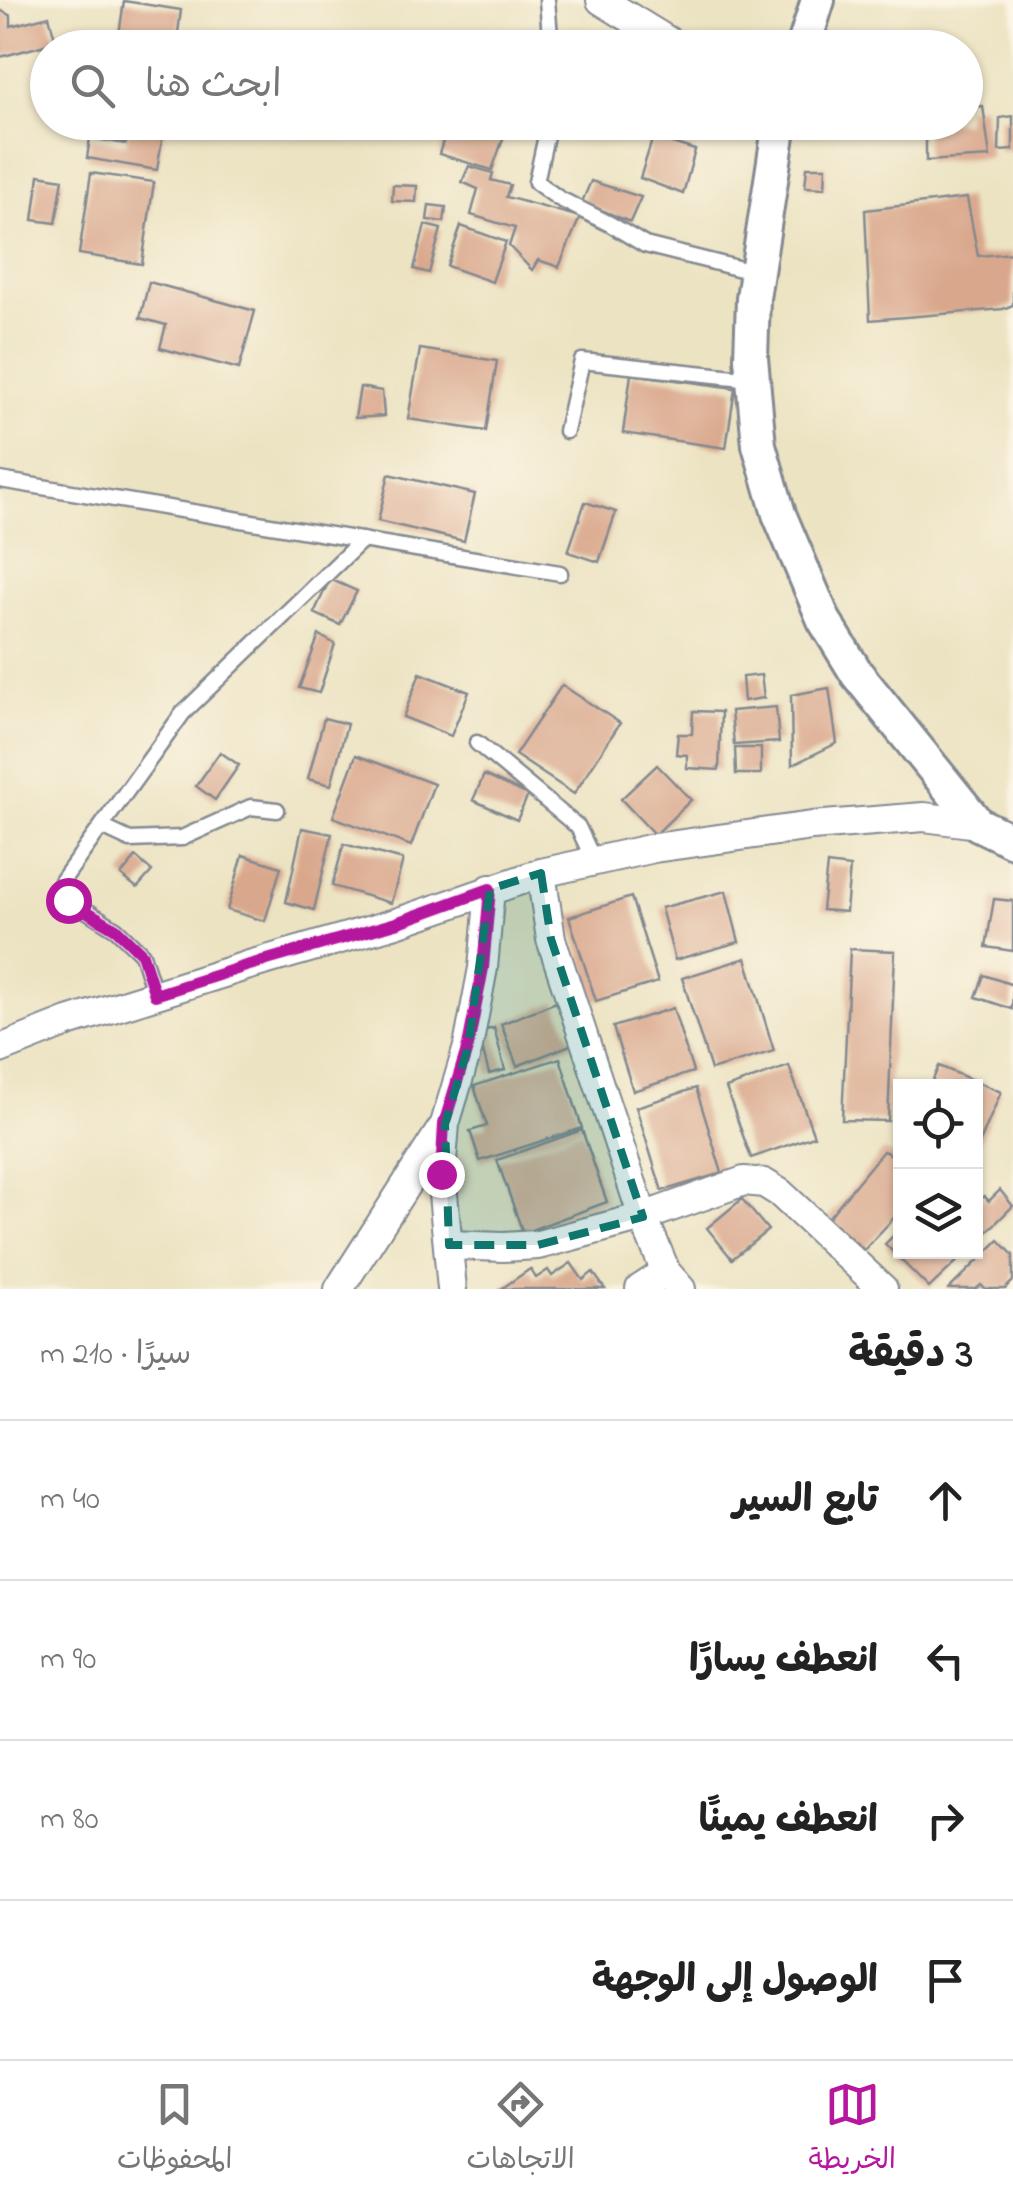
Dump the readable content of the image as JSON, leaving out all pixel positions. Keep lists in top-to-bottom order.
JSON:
{
  "page": {
    "search": "ابحث هنا",
    "heading": ["3 دقيقة", "سيرًا · 210 m"],
    "list": [
      ["تابع السير", "40 m"],
      ["انعطف يسارًا", "90 m"],
      ["انعطف يمينًا", "80 m"],
      "الوصول إلى الوجهة"
    ],
    "nav": ["الخريطة", "الاتجاهات", "المحفوظات"]
  }
}
